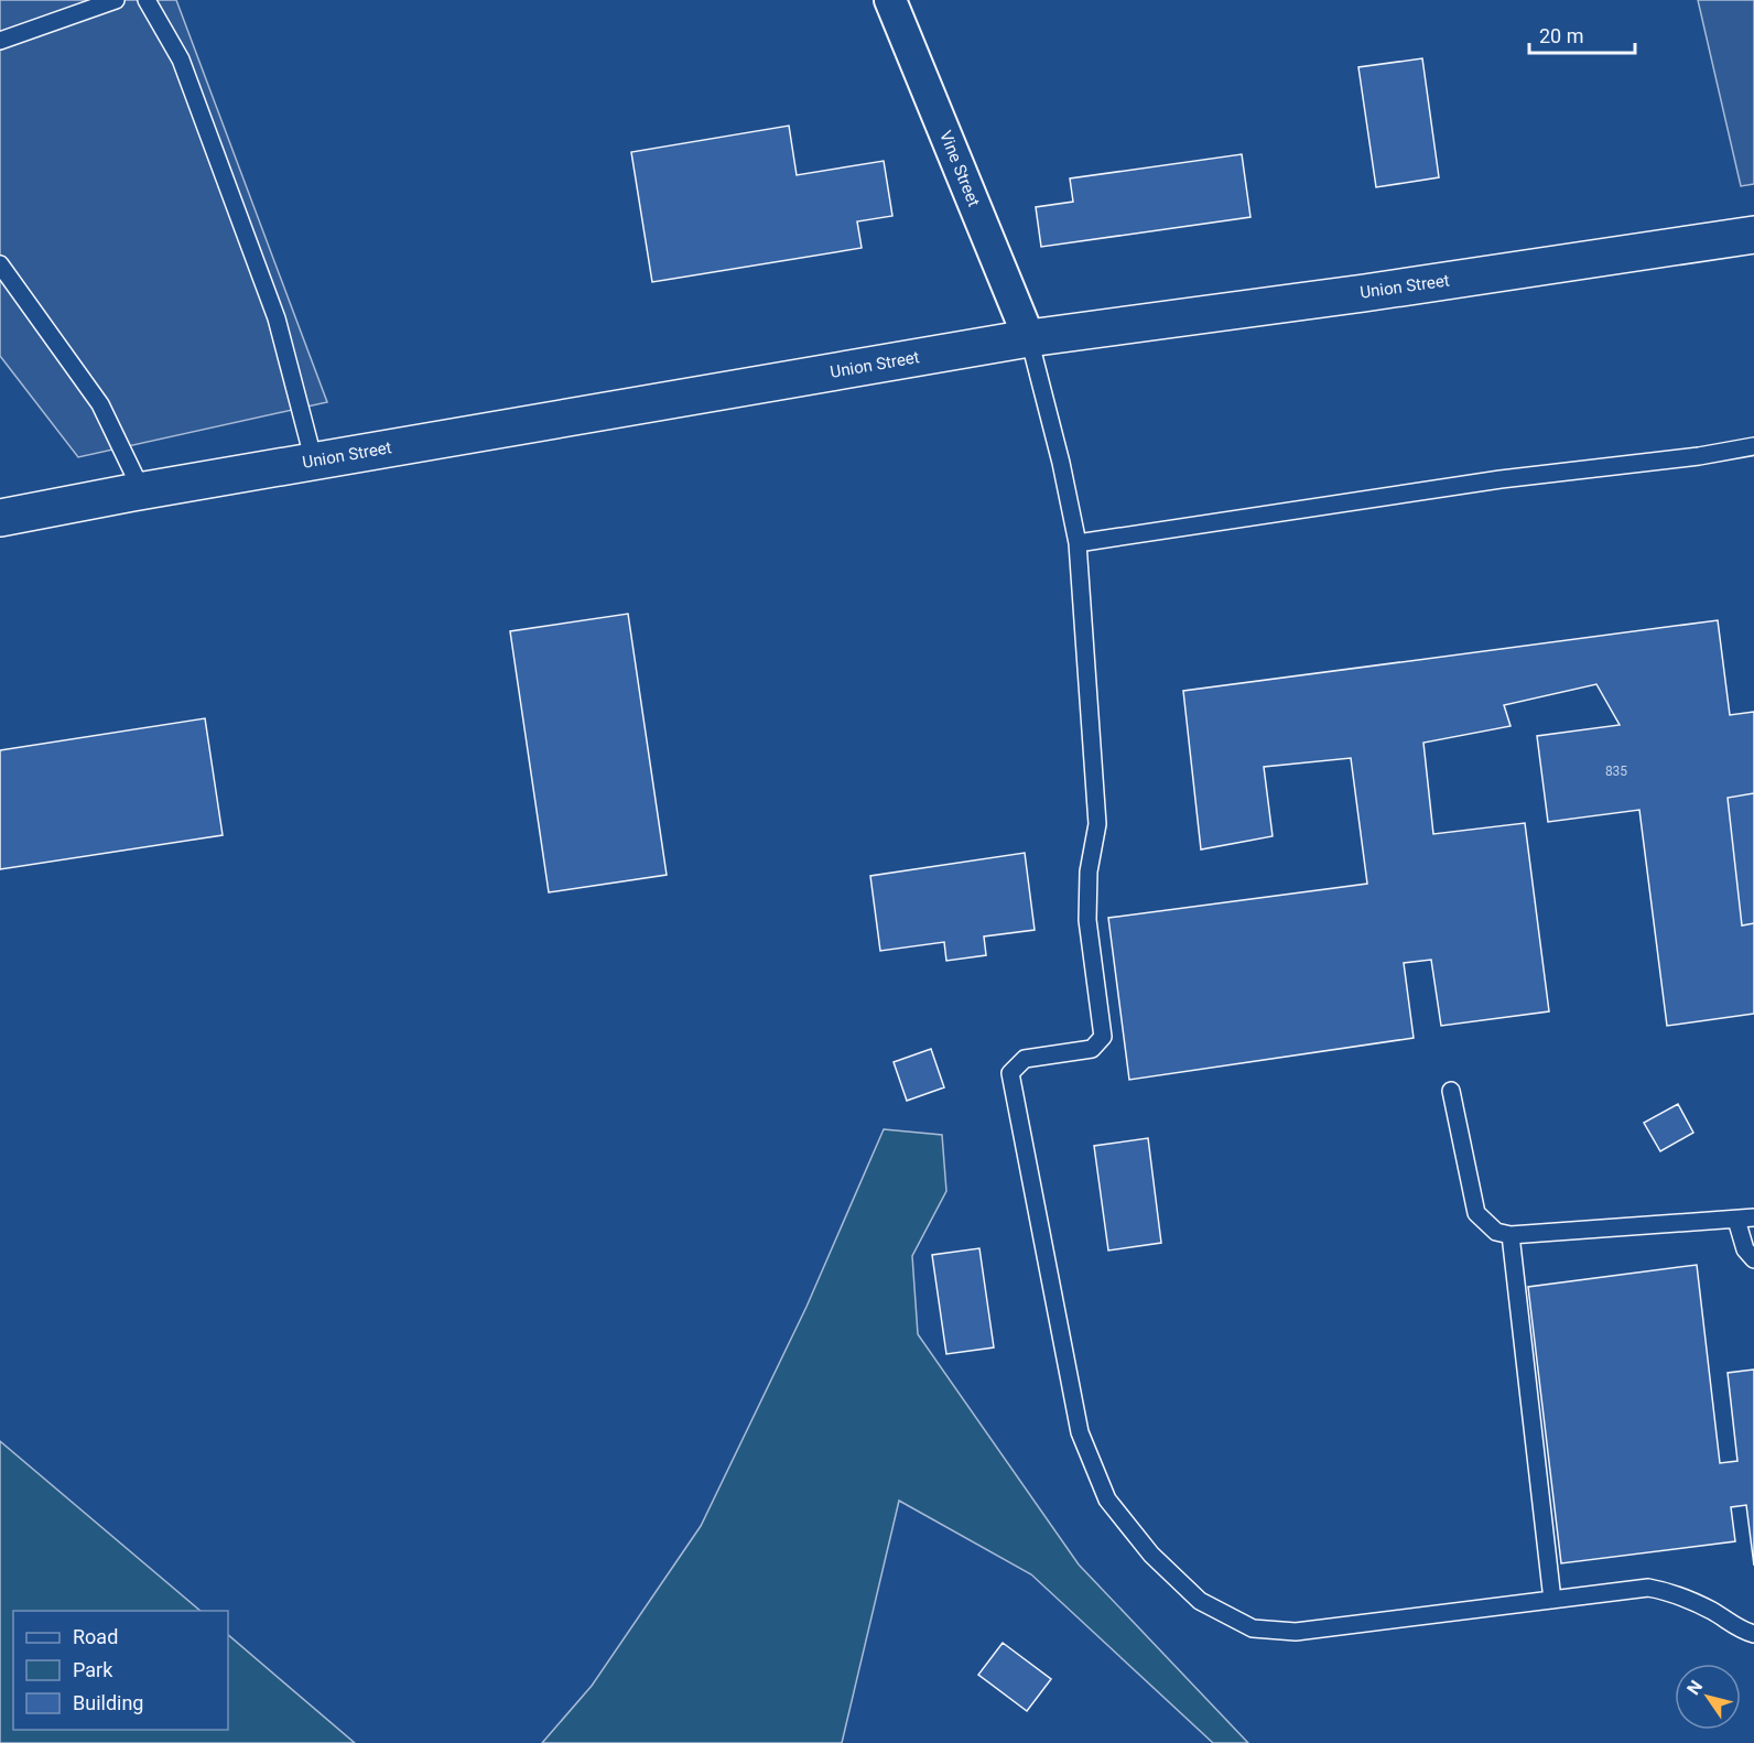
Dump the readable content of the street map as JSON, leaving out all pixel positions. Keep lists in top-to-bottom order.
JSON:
{
  "streets": {
    "main road": ["Union Street"],
    "street": ["Vine Street"]
  },
  "crossings": [
    ["Vine Street", "Union Street"]
  ],
  "house_numbers": ["835"],
  "legend": ["Road", "Park", "Building"],
  "scale_bar": "20 m",
  "north": "top left"
}
